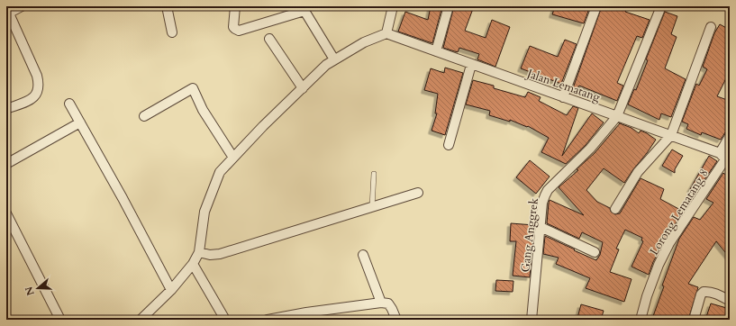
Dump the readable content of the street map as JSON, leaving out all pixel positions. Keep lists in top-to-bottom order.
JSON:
{
  "streets": {
    "street": ["Jalan Lematang", "Lorong Lematang 8", "Gang Anggrek"]
  },
  "crossings": [
    ["Jalan Lematang", "Lorong Lematang 8"],
    ["Jalan Lematang", "Gang Anggrek"]
  ],
  "north": "left"
}
